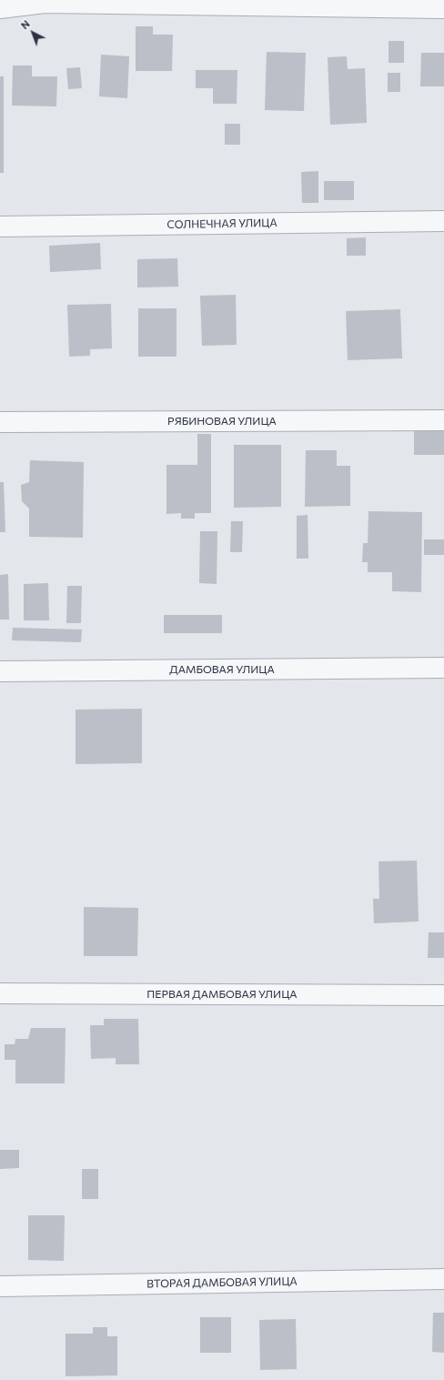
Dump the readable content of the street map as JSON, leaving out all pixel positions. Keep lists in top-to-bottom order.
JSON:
{
  "streets": {
    "street": [
      "СОЛНЕЧНАЯ УЛИЦА",
      "РЯБИНОВАЯ УЛИЦА",
      "ДАМБОВАЯ УЛИЦА",
      "ПЕРВАЯ ДАМБОВАЯ УЛИЦА",
      "ВТОРАЯ ДАМБОВАЯ УЛИЦА"
    ]
  },
  "north": "top left"
}
